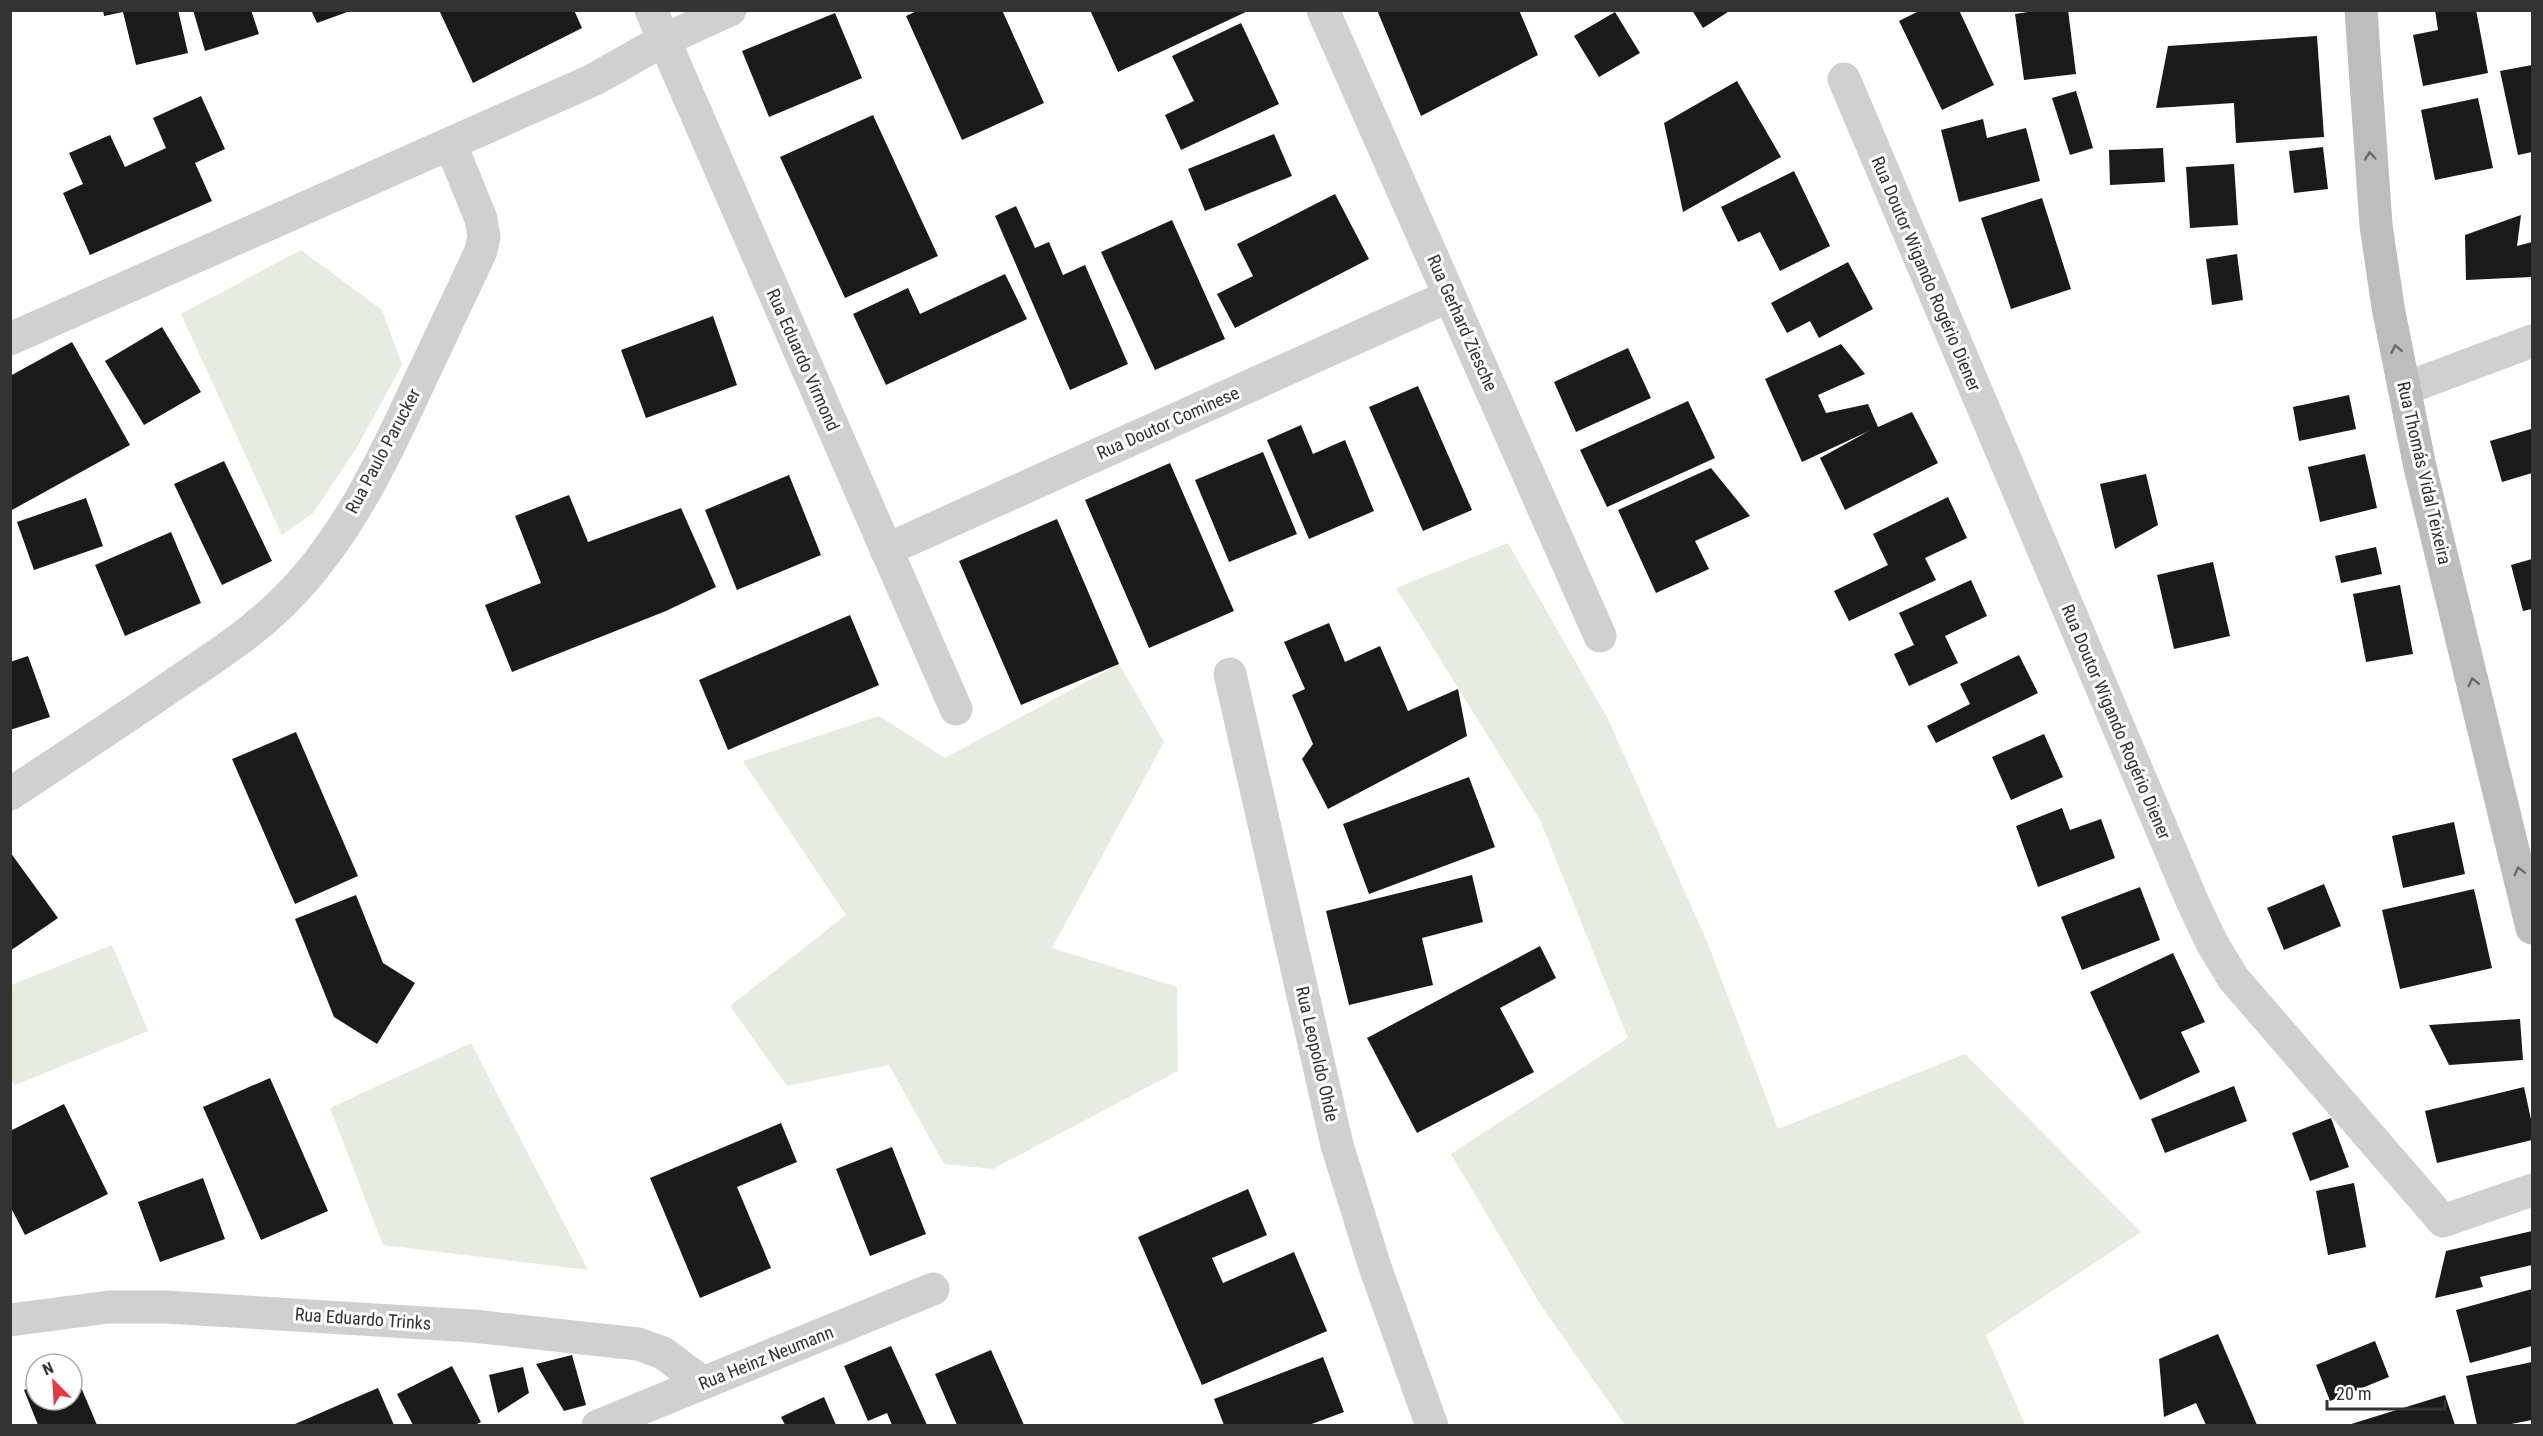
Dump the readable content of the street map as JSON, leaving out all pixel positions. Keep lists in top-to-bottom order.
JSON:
{
  "streets": {
    "main road": ["Rua Thomás Vidal Teixeira"],
    "street": [
      "Rua Doutor Wigando Rogério Diener",
      "Rua Gerhard Ziesche",
      "Rua Eduardo Virmond",
      "Rua Doutor Cominese",
      "Rua Paulo Parucker",
      "Rua Leopoldo Ohde",
      "Rua Eduardo Trinks",
      "Rua Heinz Neumann"
    ]
  },
  "crossings": [
    ["Rua Gerhard Ziesche", "Rua Doutor Cominese"],
    ["Rua Eduardo Virmond", "Rua Doutor Cominese"],
    ["Rua Eduardo Trinks", "Rua Heinz Neumann"]
  ],
  "one_way": ["Rua Thomás Vidal Teixeira"],
  "scale_bar": "20 m",
  "north": "top left"
}
